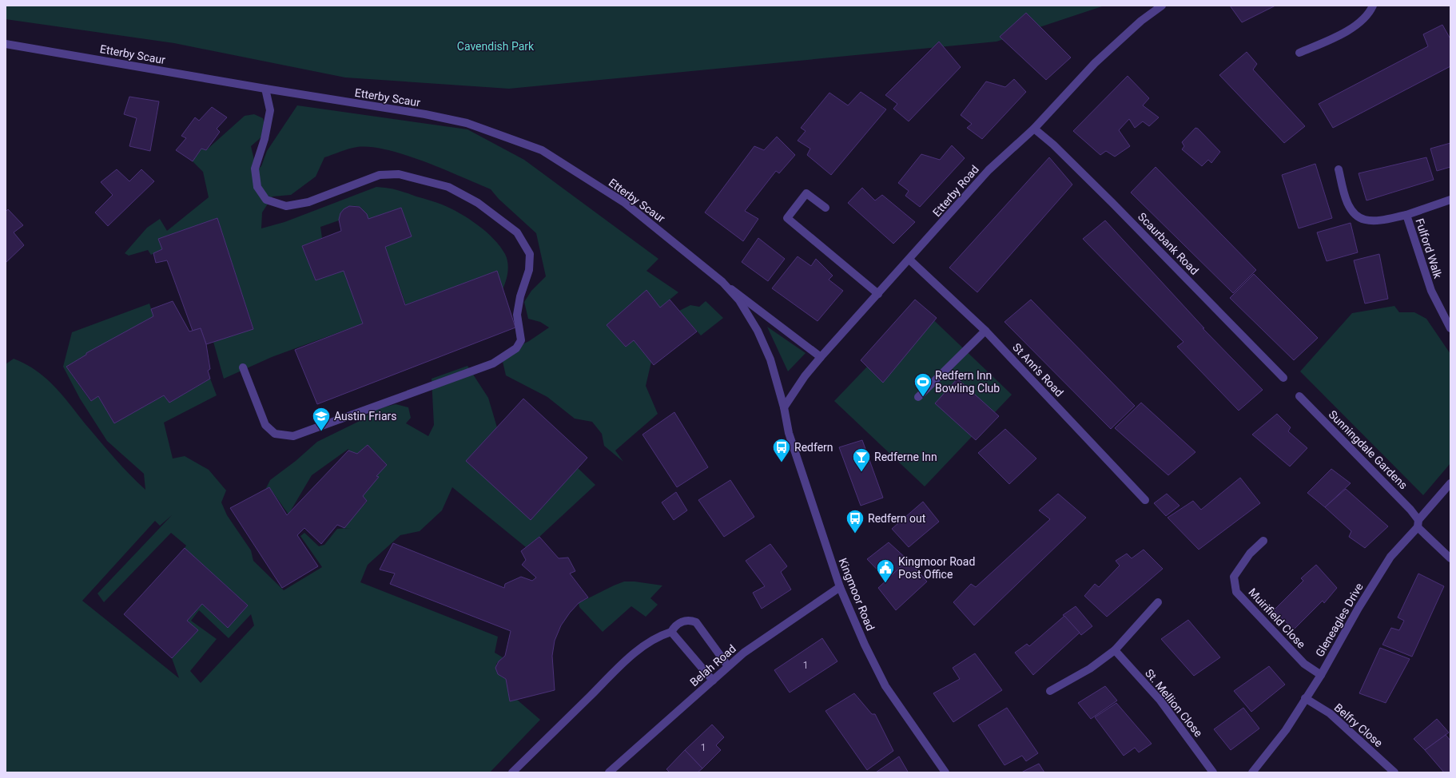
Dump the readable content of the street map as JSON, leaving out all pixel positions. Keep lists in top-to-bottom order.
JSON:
{
  "streets": {
    "street": [
      "Etterby Scaur",
      "Etterby Road",
      "Scaurbank Road",
      "Fulford Walk",
      "St Ann's Road",
      "Sunningdale Gardens",
      "Kingmoor Road",
      "Muirifield Close",
      "Gleneagles Drive",
      "Belah Road",
      "St. Mellion Close",
      "Belfry Close"
    ]
  },
  "crossings": [
    ["Etterby Scaur", "Etterby Road"],
    ["Etterby Scaur", "Kingmoor Road"],
    ["Etterby Road", "Scaurbank Road"],
    ["Etterby Road", "St Ann's Road"],
    ["Etterby Road", "Kingmoor Road"],
    ["Sunningdale Gardens", "Gleneagles Drive"],
    ["Kingmoor Road", "Belah Road"],
    ["Muirifield Close", "Gleneagles Drive"],
    ["Gleneagles Drive", "Belfry Close"]
  ],
  "parks": ["Cavendish Park"],
  "places": {
    "sports": ["Redfern Inn Bowling Club"],
    "school or university": ["Austin Friars"],
    "bus stop": ["Redfern", "Redfern out"],
    "bar": ["Redferne Inn"],
    "public building": ["Kingmoor Road Post Office"]
  },
  "house_numbers": ["1", "1"]
}
